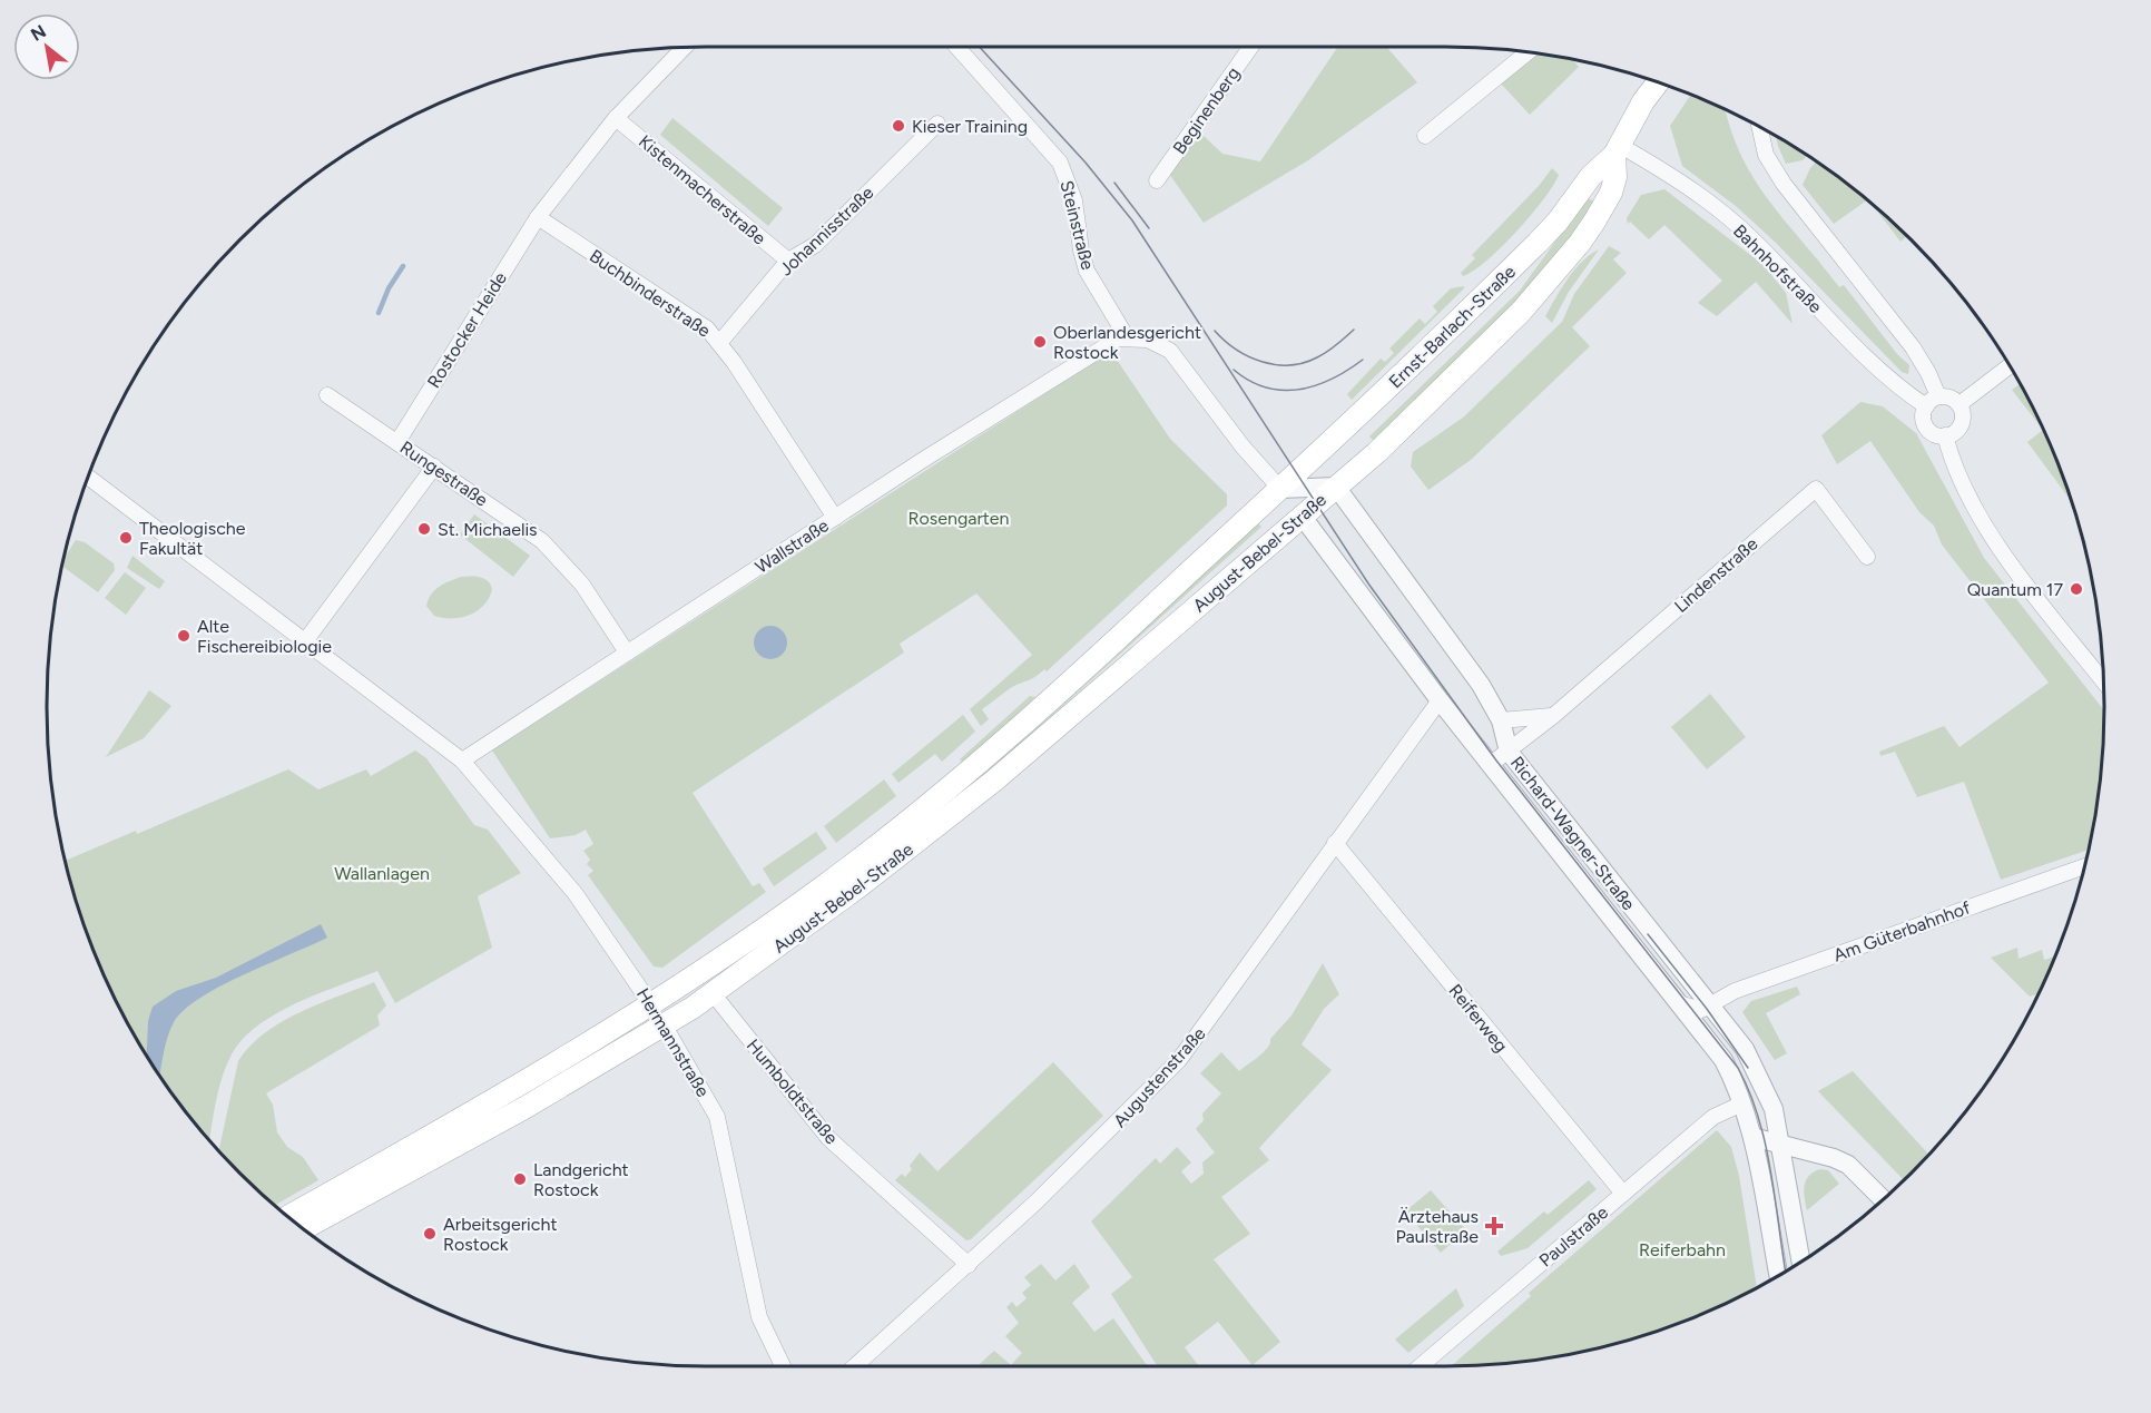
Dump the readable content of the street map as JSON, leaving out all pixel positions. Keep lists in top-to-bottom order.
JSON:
{
  "streets": {
    "main road": [
      "Ernst-Barlach-Straße",
      "August-Bebel-Straße",
      "Richard-Wagner-Straße",
      "Hermannstraße"
    ],
    "street": [
      "Beginenberg",
      "Kistenmacherstraße",
      "Steinstraße",
      "Johannisstraße",
      "Bahnhofstraße",
      "Buchbinderstraße",
      "Rostocker Heide",
      "Rungestraße",
      "Wallstraße",
      "Lindenstraße",
      "Am Güterbahnhof",
      "Reiferweg",
      "Augustenstraße",
      "Humboldtstraße",
      "Paulstraße"
    ]
  },
  "crossings": [
    ["Kistenmacherstraße", "Johannisstraße"],
    ["Kistenmacherstraße", "Rostocker Heide"],
    ["Steinstraße", "Wallstraße"],
    ["Johannisstraße", "Buchbinderstraße"],
    ["Bahnhofstraße", "Ernst-Barlach-Straße"],
    ["Buchbinderstraße", "Rostocker Heide"],
    ["Buchbinderstraße", "Wallstraße"],
    ["Ernst-Barlach-Straße", "August-Bebel-Straße"],
    ["Ernst-Barlach-Straße", "Richard-Wagner-Straße"],
    ["Rostocker Heide", "Rungestraße"],
    ["Rungestraße", "Wallstraße"],
    ["Wallstraße", "Hermannstraße"],
    ["August-Bebel-Straße", "Richard-Wagner-Straße"],
    ["August-Bebel-Straße", "Hermannstraße"],
    ["August-Bebel-Straße", "Humboldtstraße"],
    ["Lindenstraße", "Richard-Wagner-Straße"],
    ["Richard-Wagner-Straße", "Am Güterbahnhof"],
    ["Richard-Wagner-Straße", "Augustenstraße"],
    ["Richard-Wagner-Straße", "Paulstraße"],
    ["Reiferweg", "Augustenstraße"],
    ["Reiferweg", "Paulstraße"],
    ["Augustenstraße", "Humboldtstraße"]
  ],
  "parks": ["Rosengarten", "Wallanlagen", "Reiferbahn"],
  "places": {
    "other": [
      "Kieser Training",
      "Oberlandesgericht Rostock",
      "St. Michaelis",
      "Theologische Fakultät",
      "Quantum 17",
      "Alte Fischereibiologie",
      "Landgericht Rostock",
      "Arbeitsgericht Rostock"
    ],
    "health": ["Ärztehaus Paulstraße"]
  },
  "north": "top left"
}
